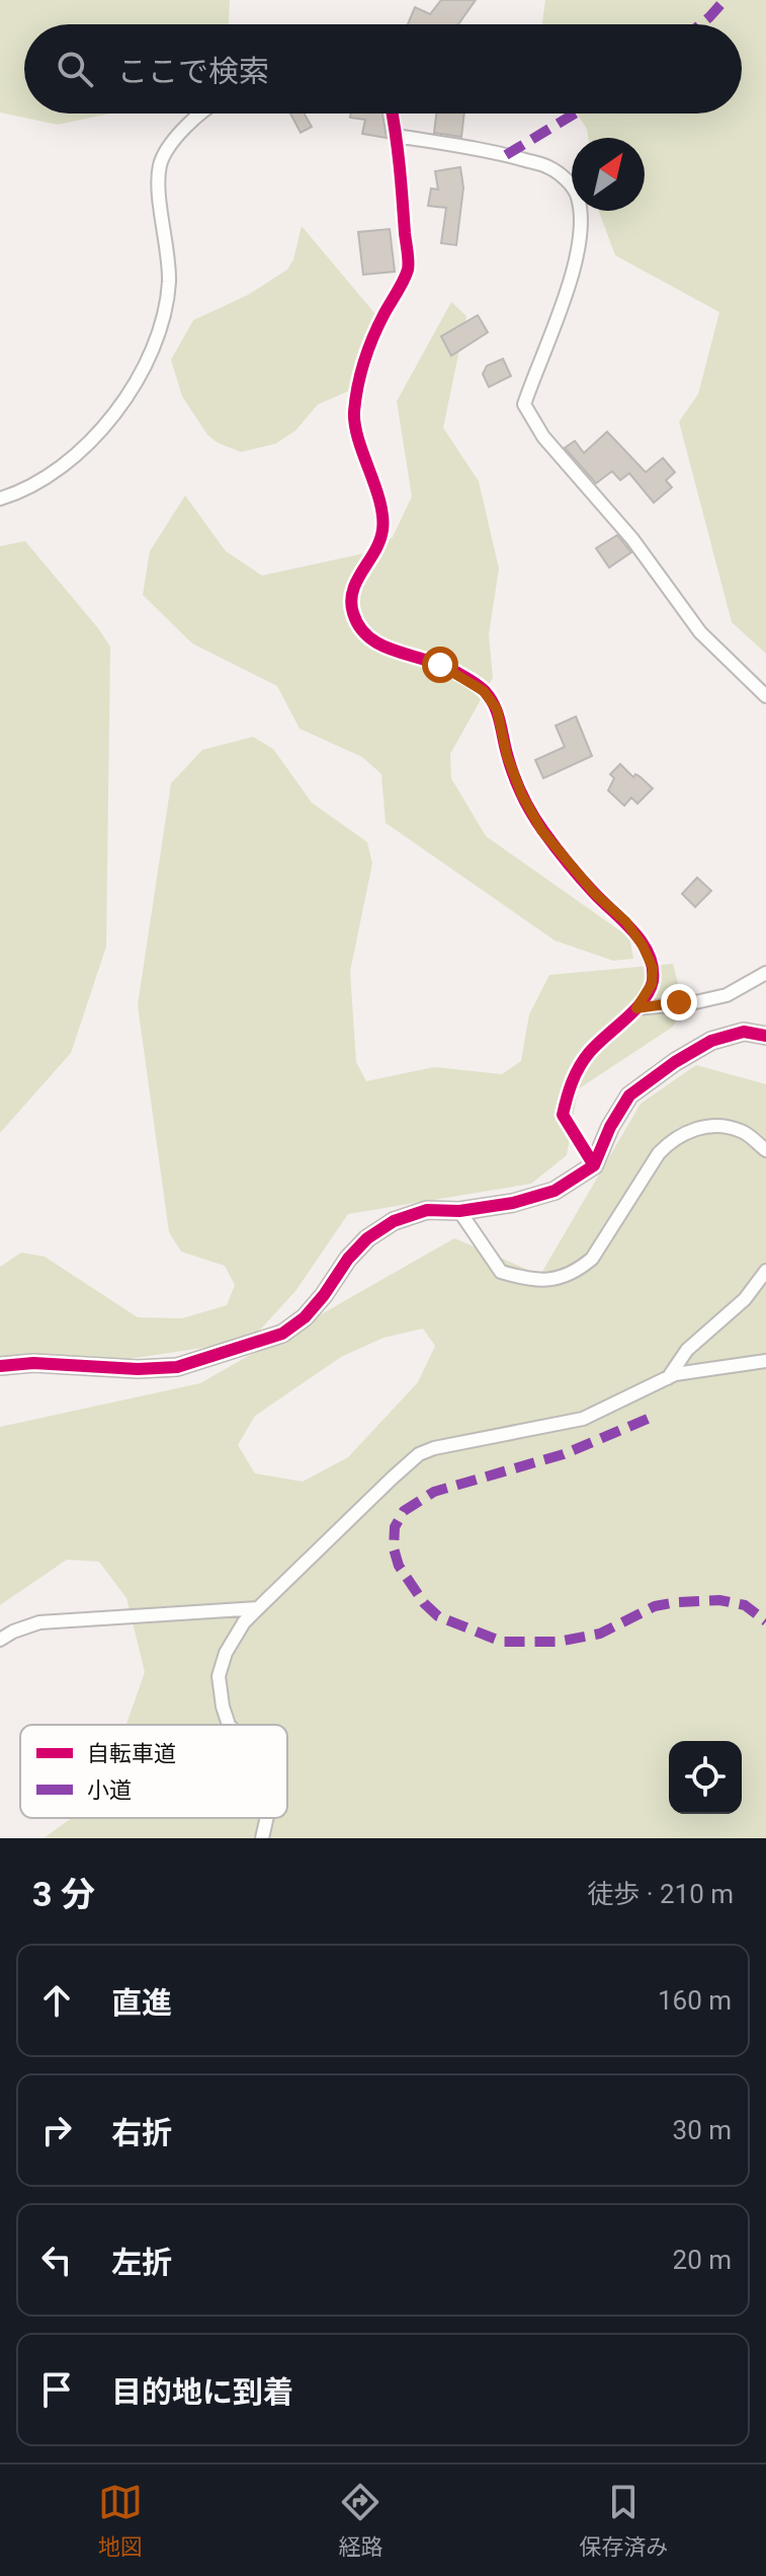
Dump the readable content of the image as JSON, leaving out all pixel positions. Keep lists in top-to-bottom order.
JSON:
{
  "legend": ["自転車道", "小道"],
  "north": "top right",
  "page": {
    "search": "ここで検索",
    "heading": ["3 分", "徒歩 · 210 m"],
    "list": [
      ["直進", "160 m"],
      ["右折", "30 m"],
      ["左折", "20 m"],
      "目的地に到着"
    ],
    "nav": ["地図", "経路", "保存済み"]
  }
}
